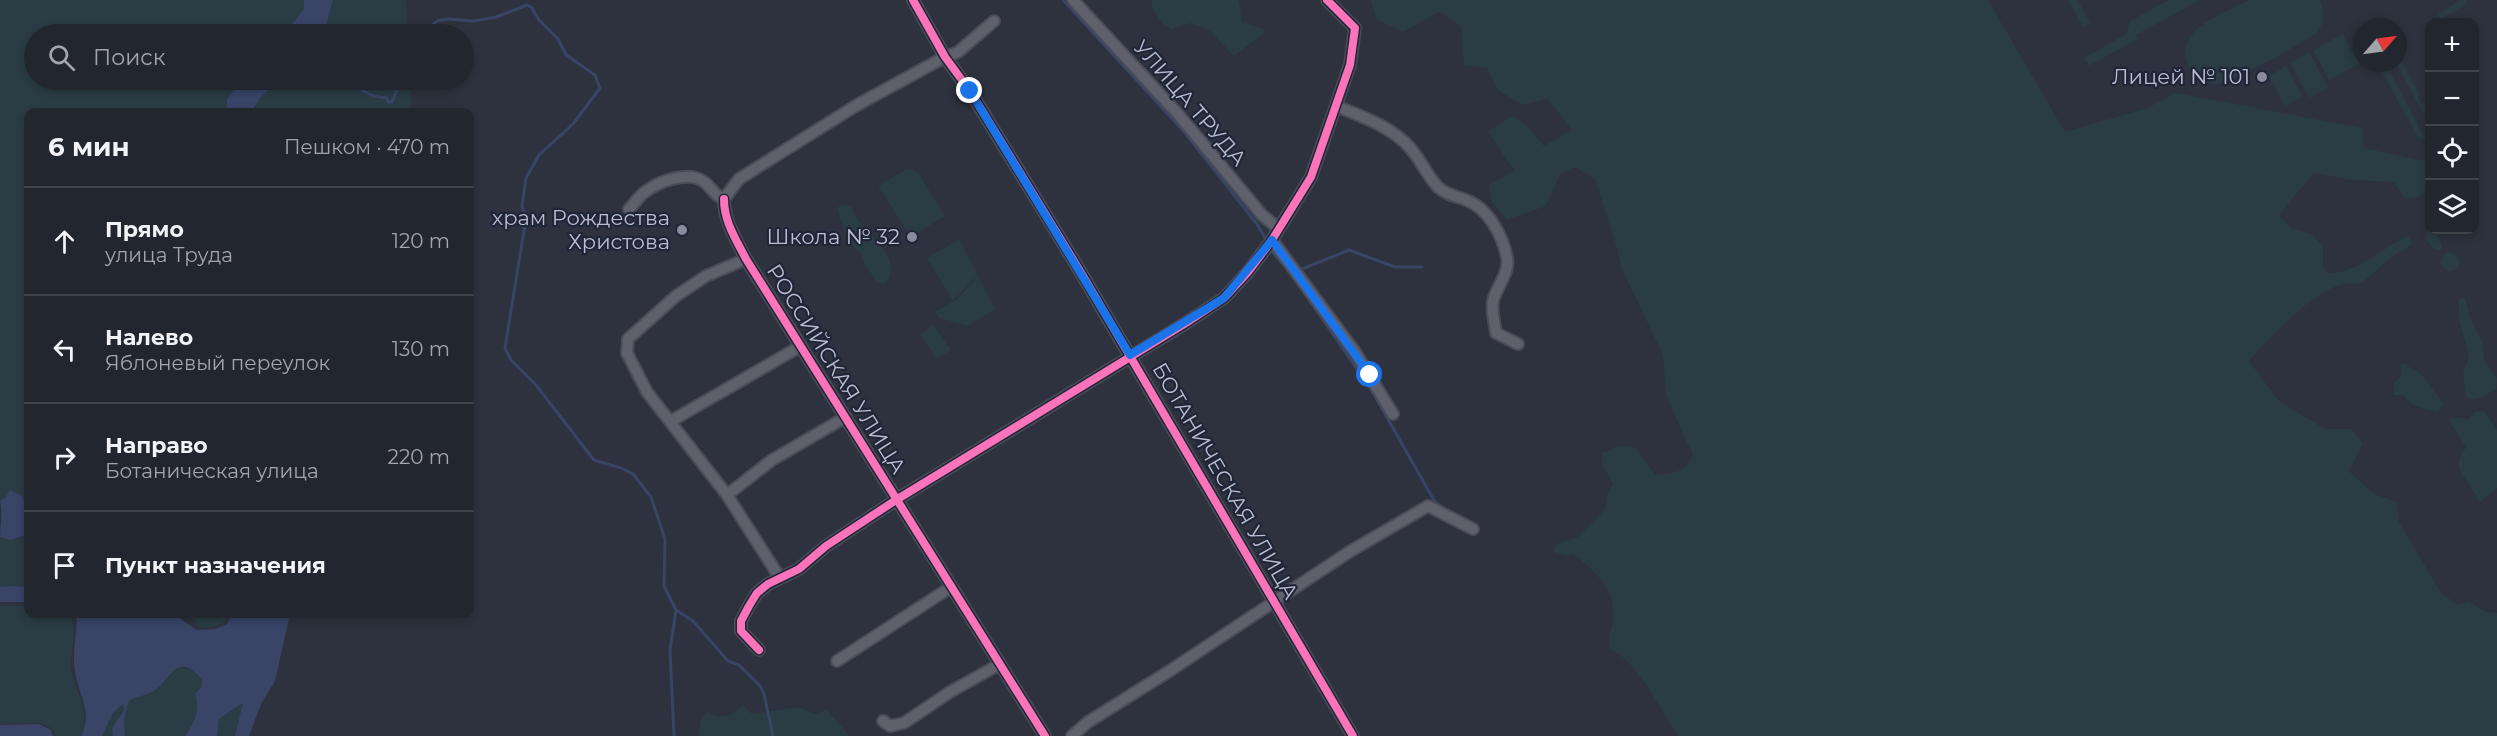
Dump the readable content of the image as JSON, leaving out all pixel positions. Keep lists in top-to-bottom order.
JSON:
{
  "streets": {
    "street": ["УЛИЦА ТРУДА", "РОССИЙСКАЯ УЛИЦА", "БОТАНИЧЕСКАЯ УЛИЦА"]
  },
  "places": ["Лицей № 101", "храм Рождества Христова", "Школа № 32"],
  "north": "top right",
  "page": {
    "map_buttons": ["+", "−"],
    "search": "Поиск",
    "heading": ["6 мин", "Пешком · 470 m"],
    "list": [
      ["Прямо", "улица Труда", "120 m"],
      ["Налево", "Яблоневый переулок", "130 m"],
      ["Направо", "Ботаническая улица", "220 m"],
      "Пункт назначения"
    ]
  }
}
